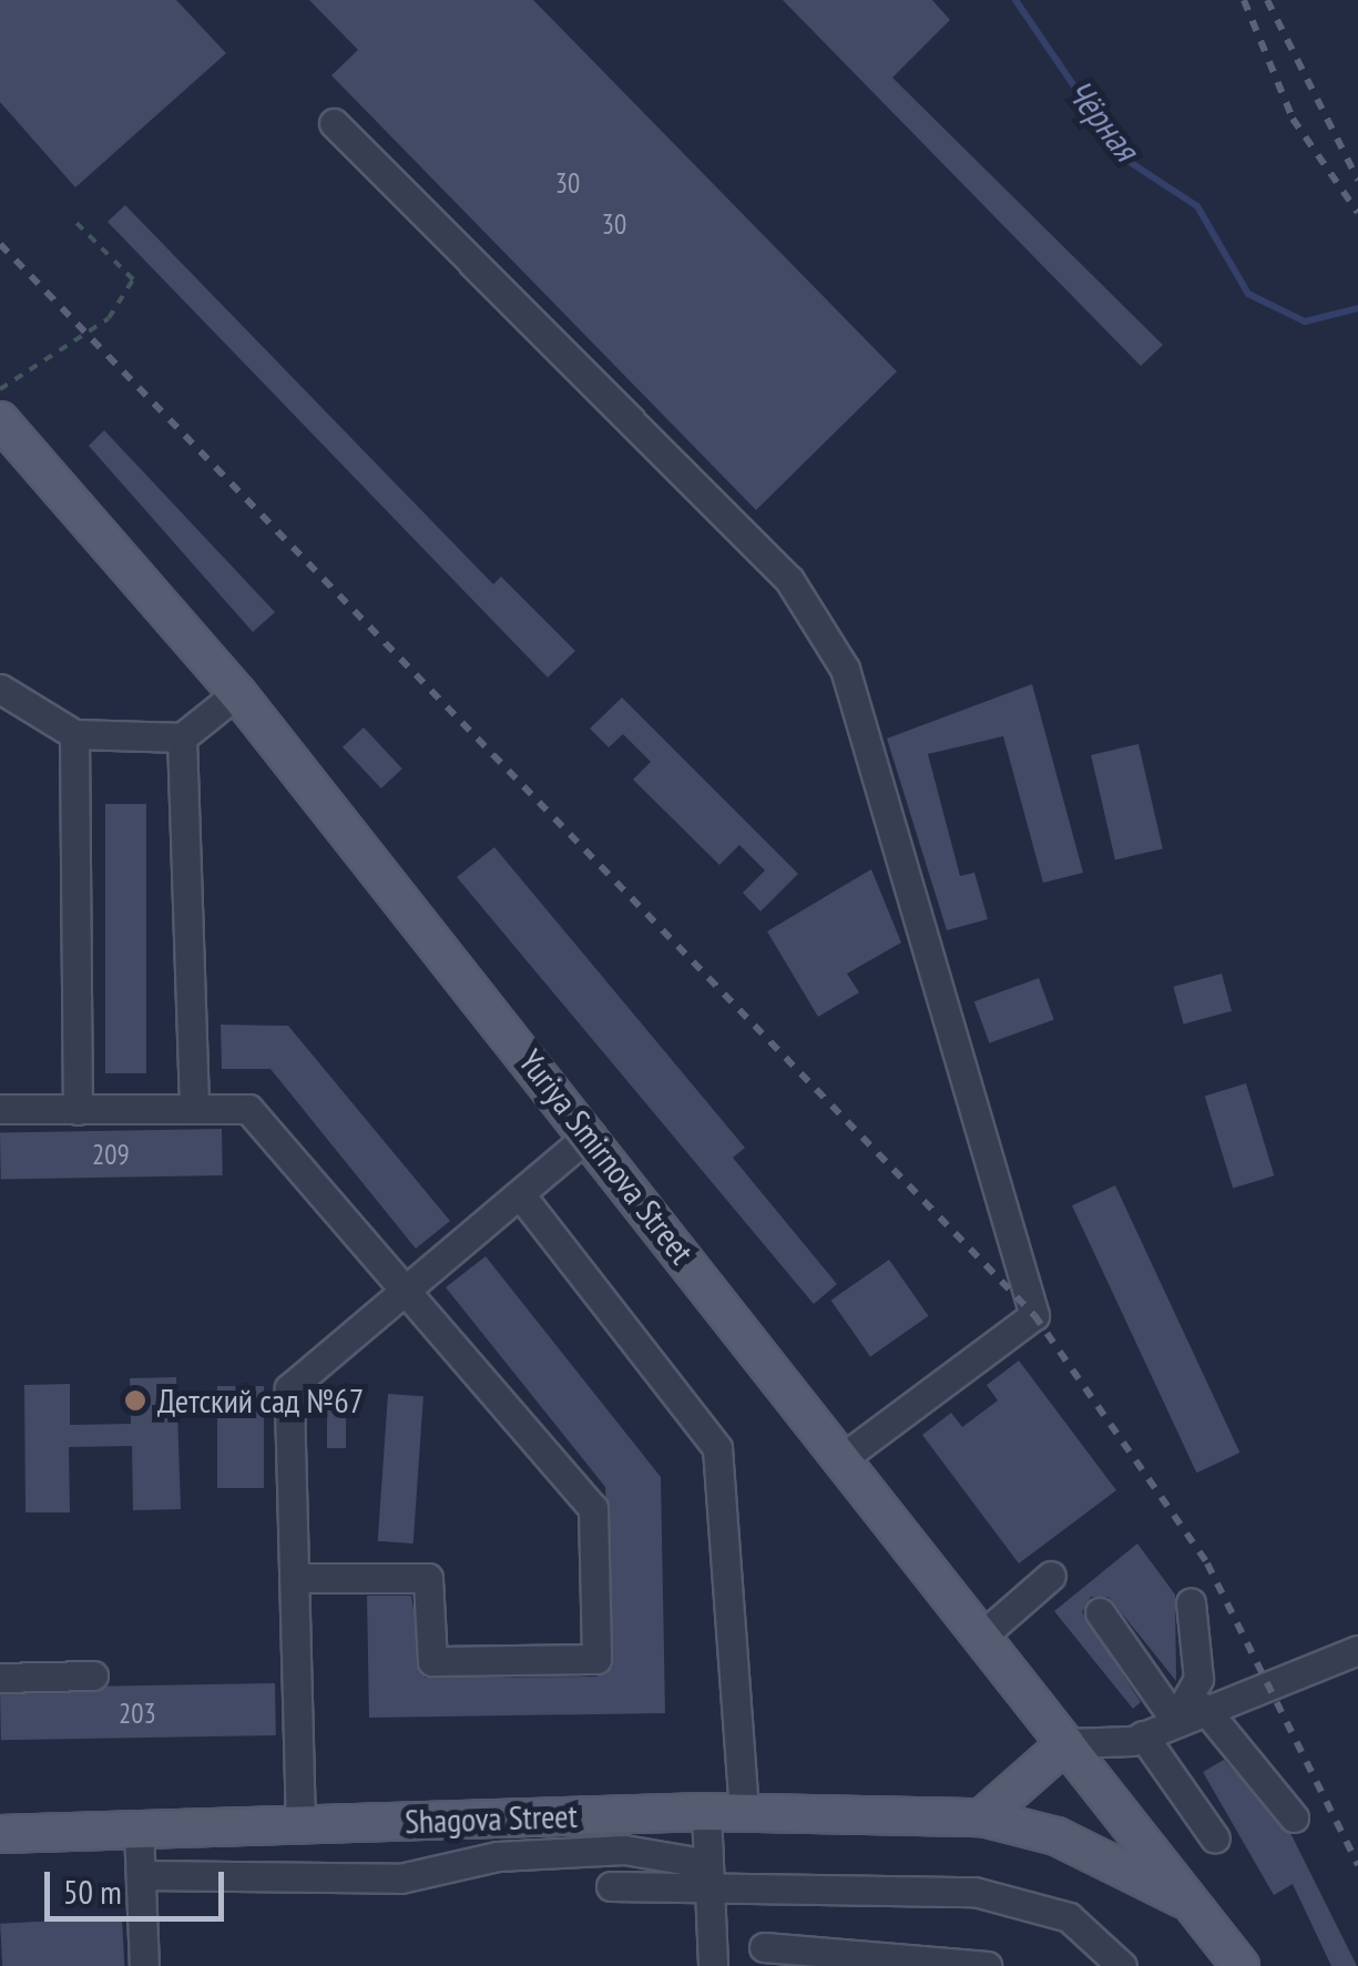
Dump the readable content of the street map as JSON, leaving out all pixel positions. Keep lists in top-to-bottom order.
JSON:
{
  "streets": {
    "main road": ["Yuriya Smirnova Street", "Shagova Street"]
  },
  "crossings": [
    ["Yuriya Smirnova Street", "Shagova Street"]
  ],
  "water": ["Чёрная"],
  "places": ["Детский сад №67"],
  "house_numbers": [
    "30",
    "30",
    "209",
    "203"
  ],
  "scale_bar": "50 m"
}
